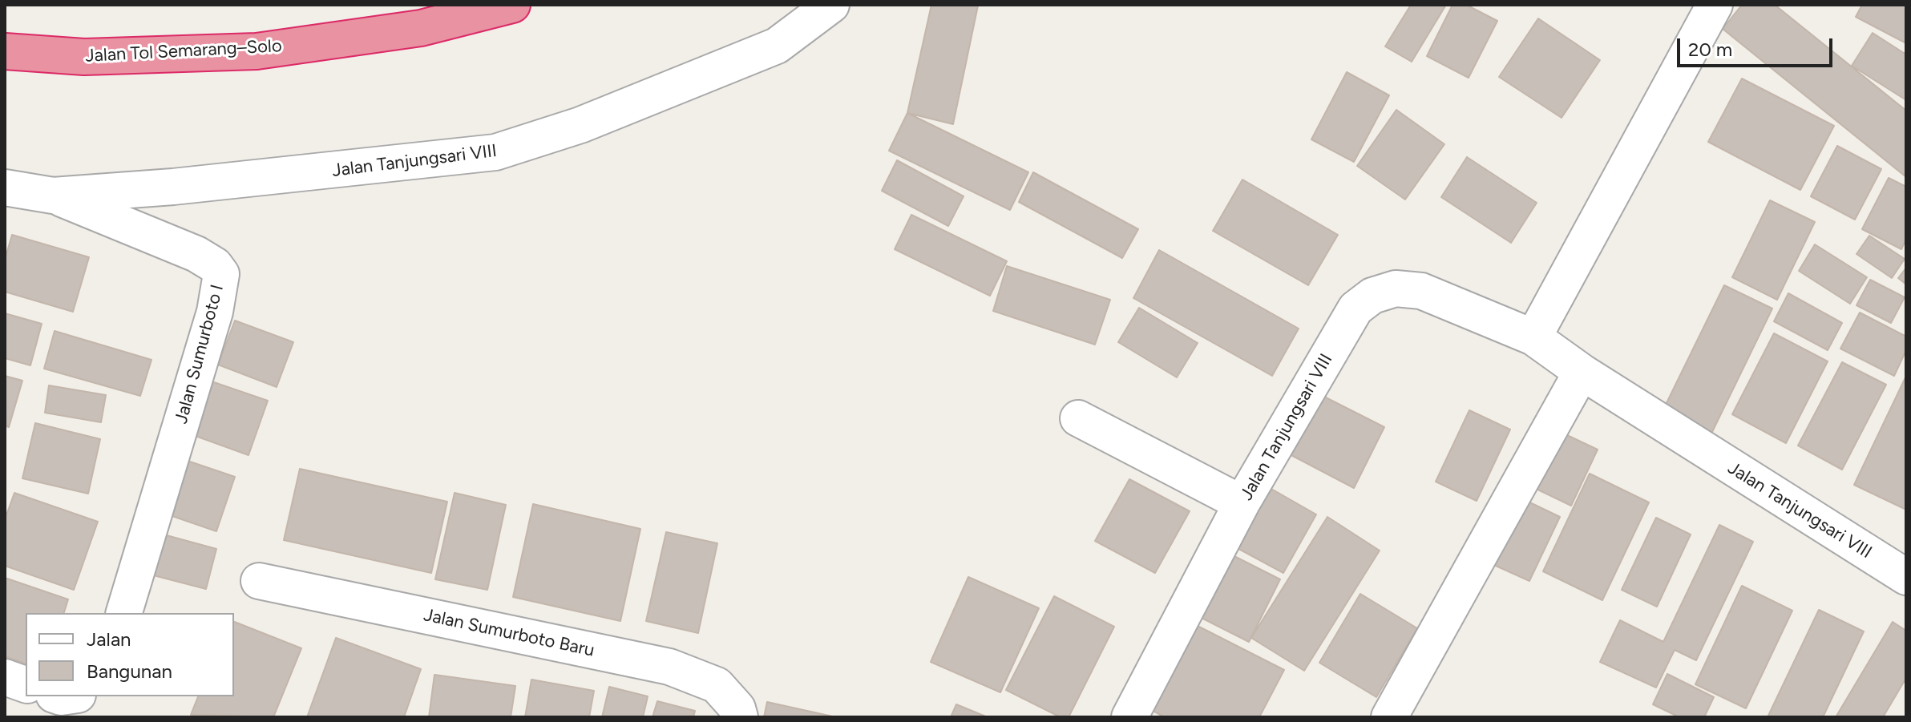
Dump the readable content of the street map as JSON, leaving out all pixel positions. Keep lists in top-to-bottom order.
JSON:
{
  "streets": {
    "highway": ["Jalan Tol Semarang–Solo"],
    "street": ["Jalan Tanjungsari VIII", "Jalan Sumurboto I", "Jalan Sumurboto Baru"]
  },
  "crossings": [
    ["Jalan Tanjungsari VIII", "Jalan Sumurboto I"]
  ],
  "legend": ["Jalan", "Bangunan"],
  "scale_bar": "20 m"
}
